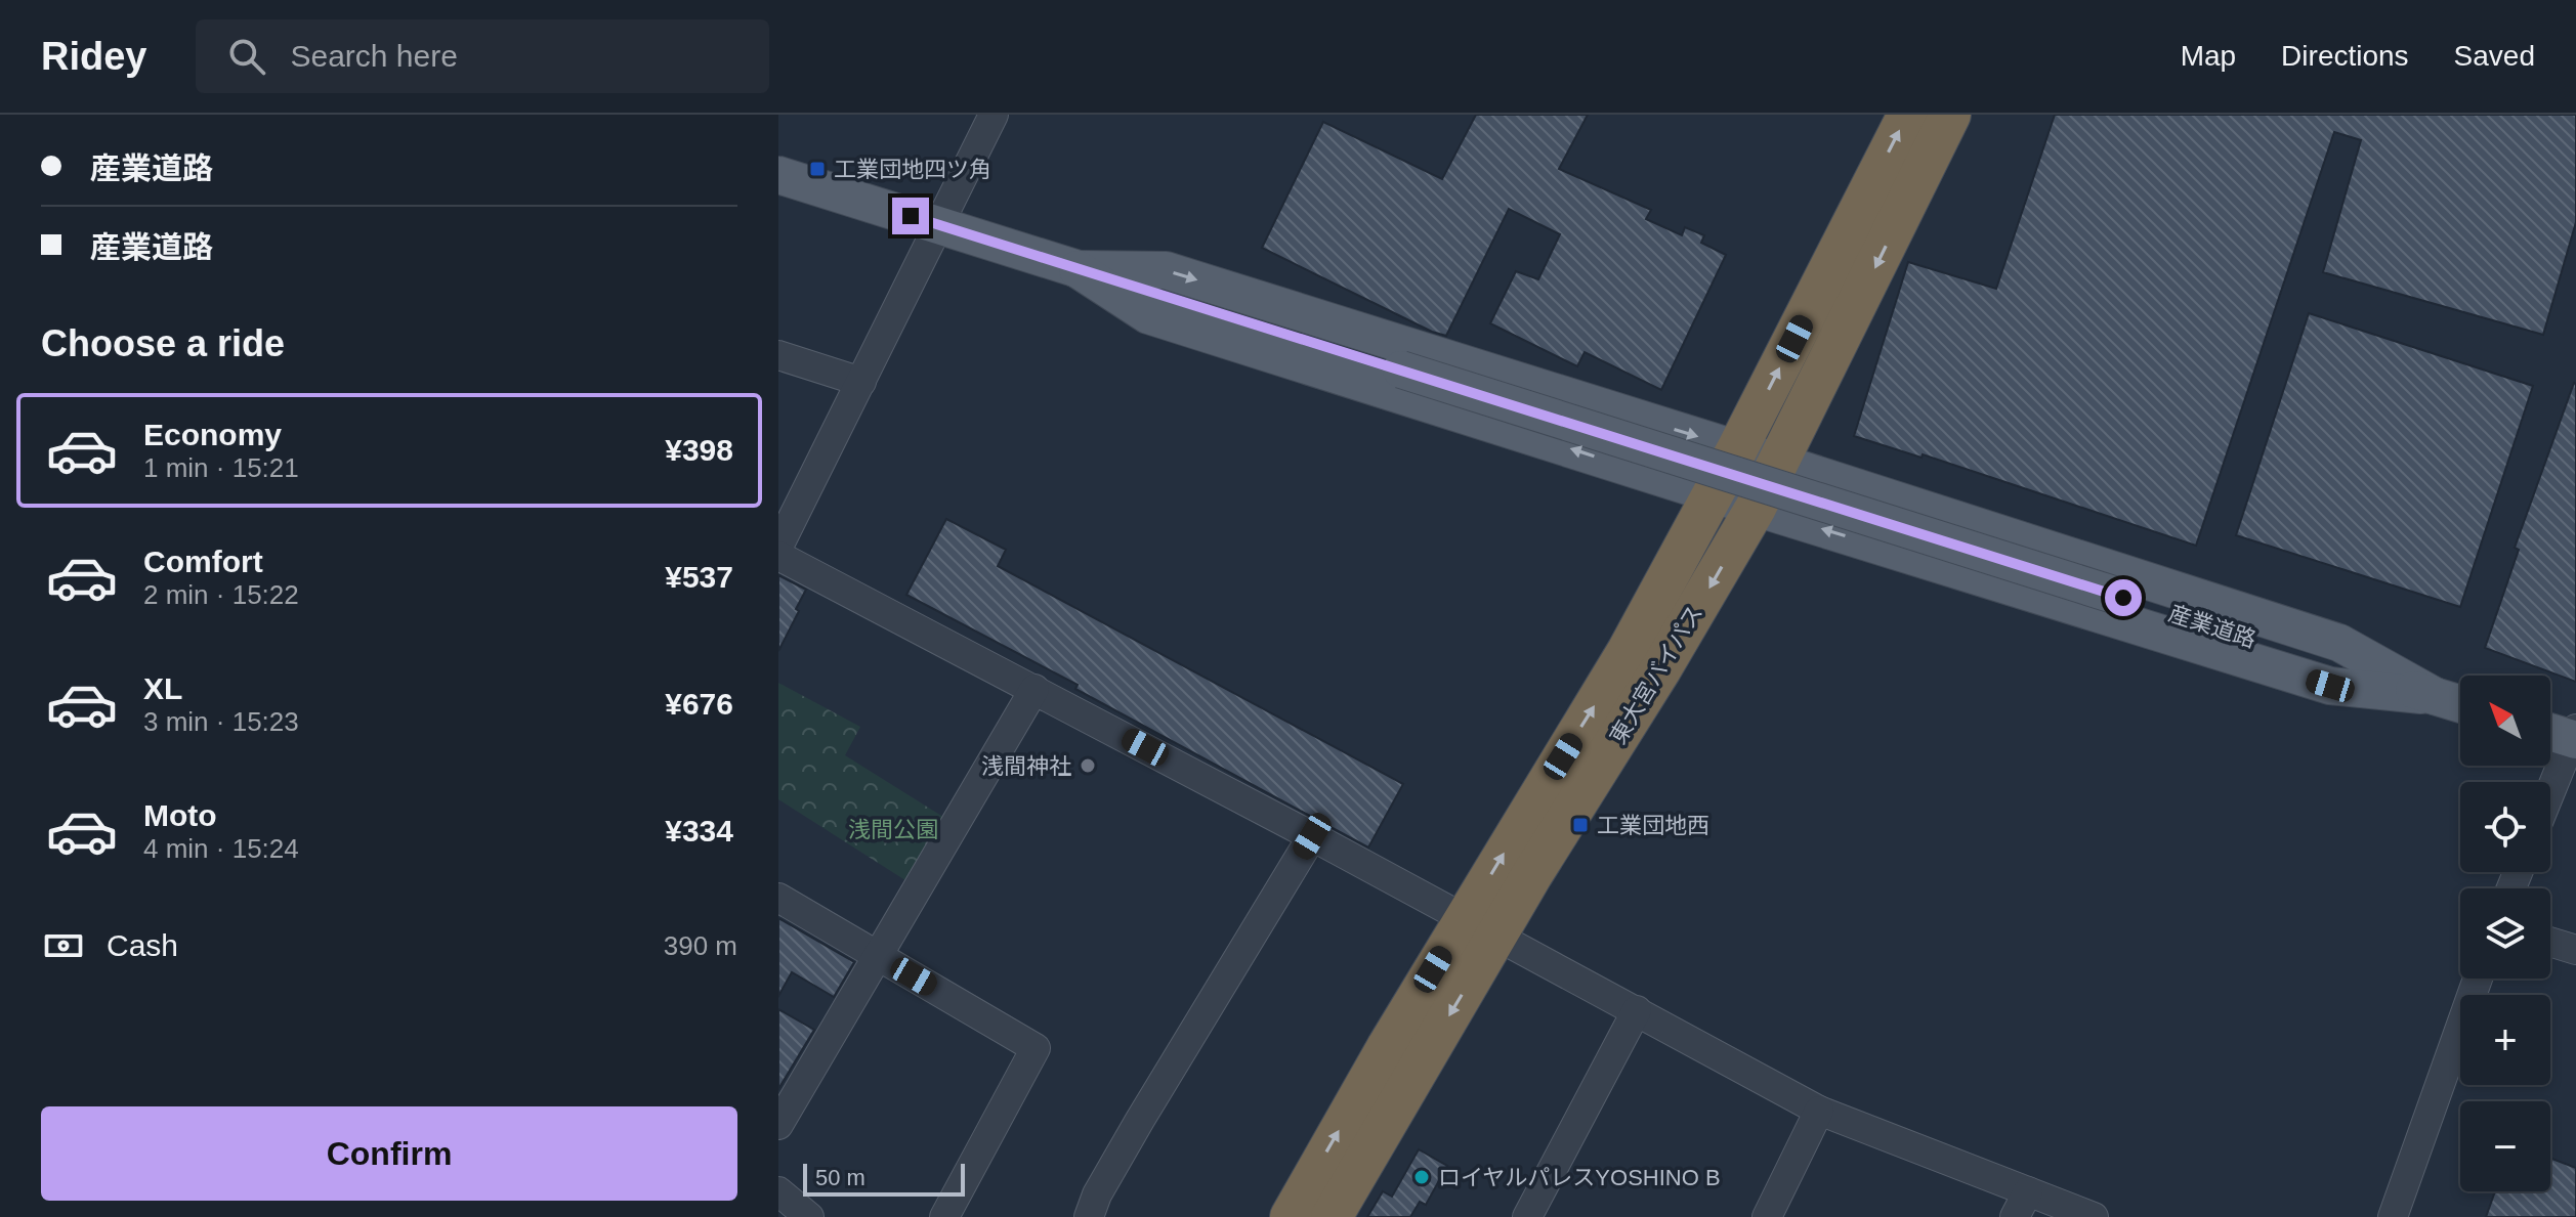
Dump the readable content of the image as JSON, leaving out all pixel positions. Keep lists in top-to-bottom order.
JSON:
{
  "streets": {
    "highway": ["東大宮バイパス"],
    "main road": ["産業道路"]
  },
  "parks": ["浅間公園"],
  "places": {
    "transit": ["工業団地四ツ角", "工業団地西"],
    "other": ["浅間神社", "ロイヤルパレスYOSHINO B"]
  },
  "scale_bar": "50 m",
  "north": "top left",
  "page": {
    "header": "Ridey",
    "search": "Search here",
    "nav": ["Map", "Directions", "Saved"],
    "banner": ["産業道路", "産業道路"],
    "heading": "Choose a ride",
    "list": [
      {
        "name": "Economy",
        "note": "1 min · 15:21",
        "value": "¥398"
      },
      {
        "name": "Comfort",
        "note": "2 min · 15:22",
        "value": "¥537"
      },
      {
        "name": "XL",
        "note": "3 min · 15:23",
        "value": "¥676"
      },
      {
        "name": "Moto",
        "note": "4 min · 15:24",
        "value": "¥334"
      }
    ],
    "map_buttons": ["+", "−"],
    "pay": ["Cash", "390 m"],
    "buttons": "Confirm",
    "scale": "50 m"
  }
}
